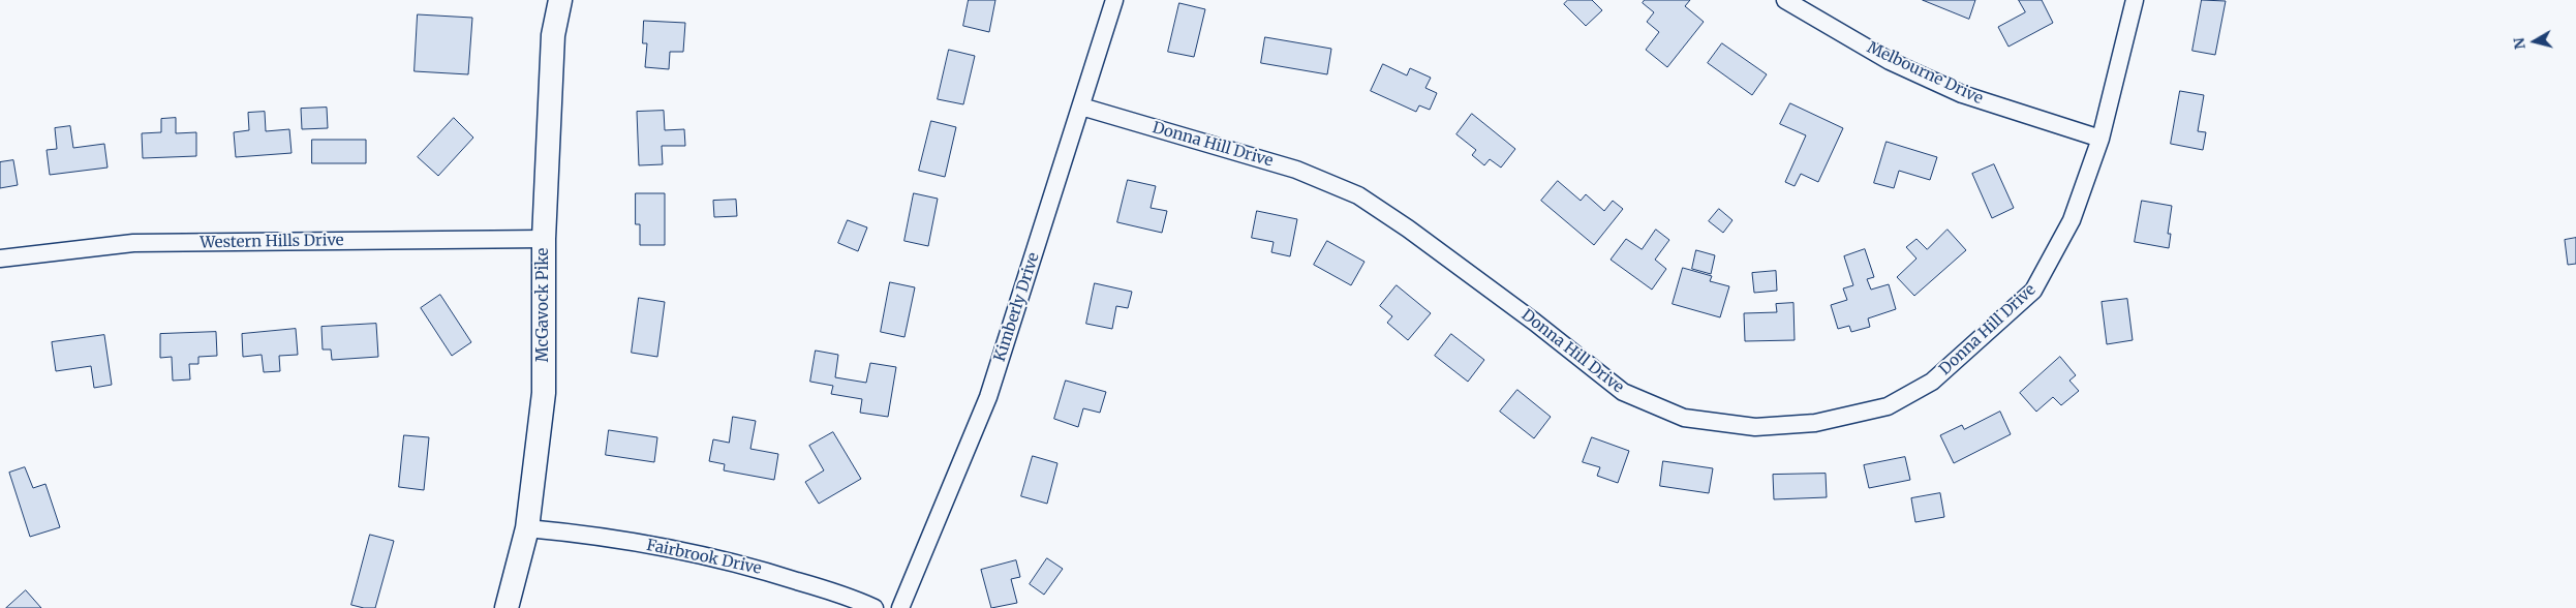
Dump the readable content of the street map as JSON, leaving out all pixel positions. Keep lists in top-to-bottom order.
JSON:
{
  "streets": {
    "main road": ["McGavock Pike"],
    "street": [
      "Melbourne Drive",
      "Donna Hill Drive",
      "Western Hills Drive",
      "Kimberly Drive",
      "Fairbrook Drive"
    ]
  },
  "crossings": [
    ["Melbourne Drive", "Donna Hill Drive"],
    ["Donna Hill Drive", "Kimberly Drive"],
    ["Western Hills Drive", "McGavock Pike"],
    ["McGavock Pike", "Fairbrook Drive"]
  ],
  "north": "left"
}
